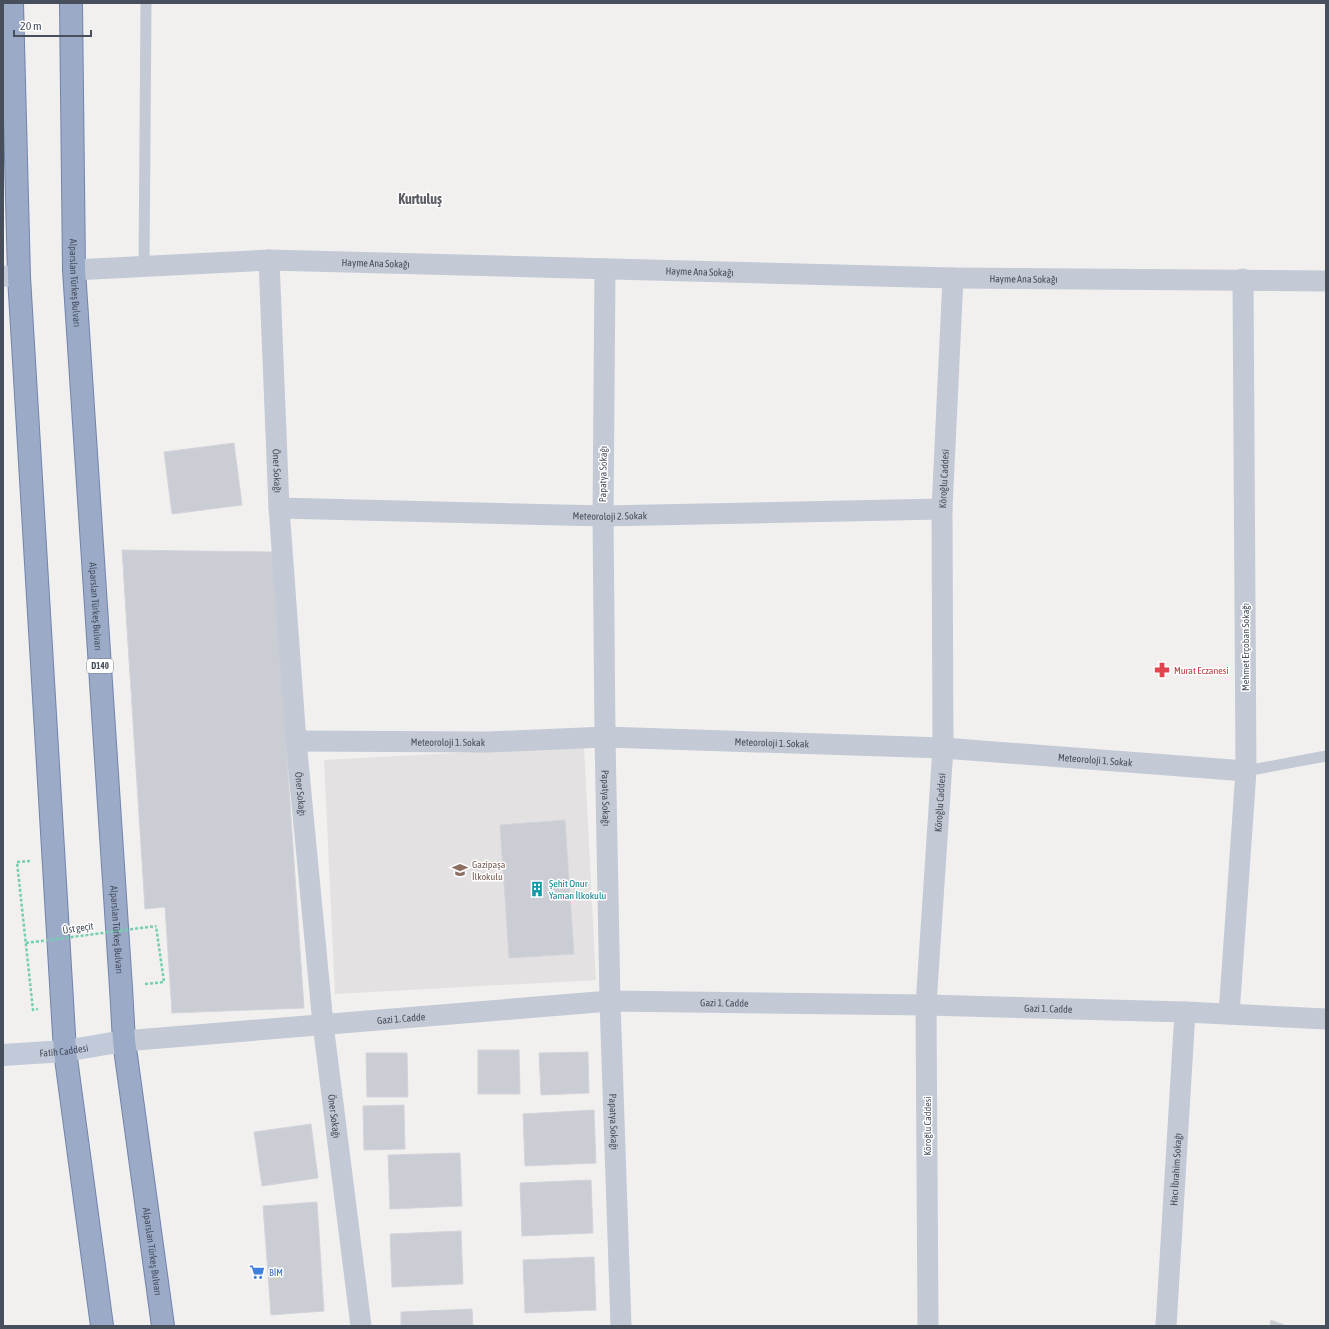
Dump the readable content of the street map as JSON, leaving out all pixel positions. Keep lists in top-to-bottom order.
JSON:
{
  "streets": {
    "highway": ["Alparslan Türkeş Bulvarı", "D140"],
    "main road": ["Fatih Caddesi"],
    "street": [
      "Hayme Ana Sokağı",
      "Öner Sokağı",
      "Papatya Sokağı",
      "Köroğlu Caddesi",
      "Meteoroloji 2. Sokak",
      "Mehmet Erçoban Sokağı",
      "Meteoroloji 1. Sokak",
      "Gazi 1. Cadde",
      "Hacı İbrahim Sokağı"
    ],
    "path": ["Üst geçit"]
  },
  "crossings": [
    ["Hayme Ana Sokağı", "Alparslan Türkeş Bulvarı"],
    ["Hayme Ana Sokağı", "Öner Sokağı"],
    ["Hayme Ana Sokağı", "Papatya Sokağı"],
    ["Hayme Ana Sokağı", "Köroğlu Caddesi"],
    ["Hayme Ana Sokağı", "Mehmet Erçoban Sokağı"],
    ["Alparslan Türkeş Bulvarı", "Üst geçit"],
    ["Alparslan Türkeş Bulvarı", "Gazi 1. Cadde"],
    ["Alparslan Türkeş Bulvarı", "Fatih Caddesi"],
    ["Öner Sokağı", "Meteoroloji 2. Sokak"],
    ["Öner Sokağı", "Meteoroloji 1. Sokak"],
    ["Öner Sokağı", "Gazi 1. Cadde"],
    ["Papatya Sokağı", "Meteoroloji 2. Sokak"],
    ["Papatya Sokağı", "Meteoroloji 1. Sokak"],
    ["Papatya Sokağı", "Gazi 1. Cadde"],
    ["Köroğlu Caddesi", "Meteoroloji 2. Sokak"],
    ["Köroğlu Caddesi", "Meteoroloji 1. Sokak"],
    ["Köroğlu Caddesi", "Gazi 1. Cadde"],
    ["Mehmet Erçoban Sokağı", "Meteoroloji 1. Sokak"],
    ["Mehmet Erçoban Sokağı", "Gazi 1. Cadde"],
    ["Gazi 1. Cadde", "Fatih Caddesi"],
    ["Gazi 1. Cadde", "Hacı İbrahim Sokağı"]
  ],
  "districts": ["Kurtuluş"],
  "places": {
    "pharmacy": ["Murat Eczanesi"],
    "school or university": ["Gazipaşa İlkokulu"],
    "building": ["Şehit Onur Yaman İlkokulu"],
    "supermarket": ["BİM"]
  },
  "scale_bar": "20 m"
}
